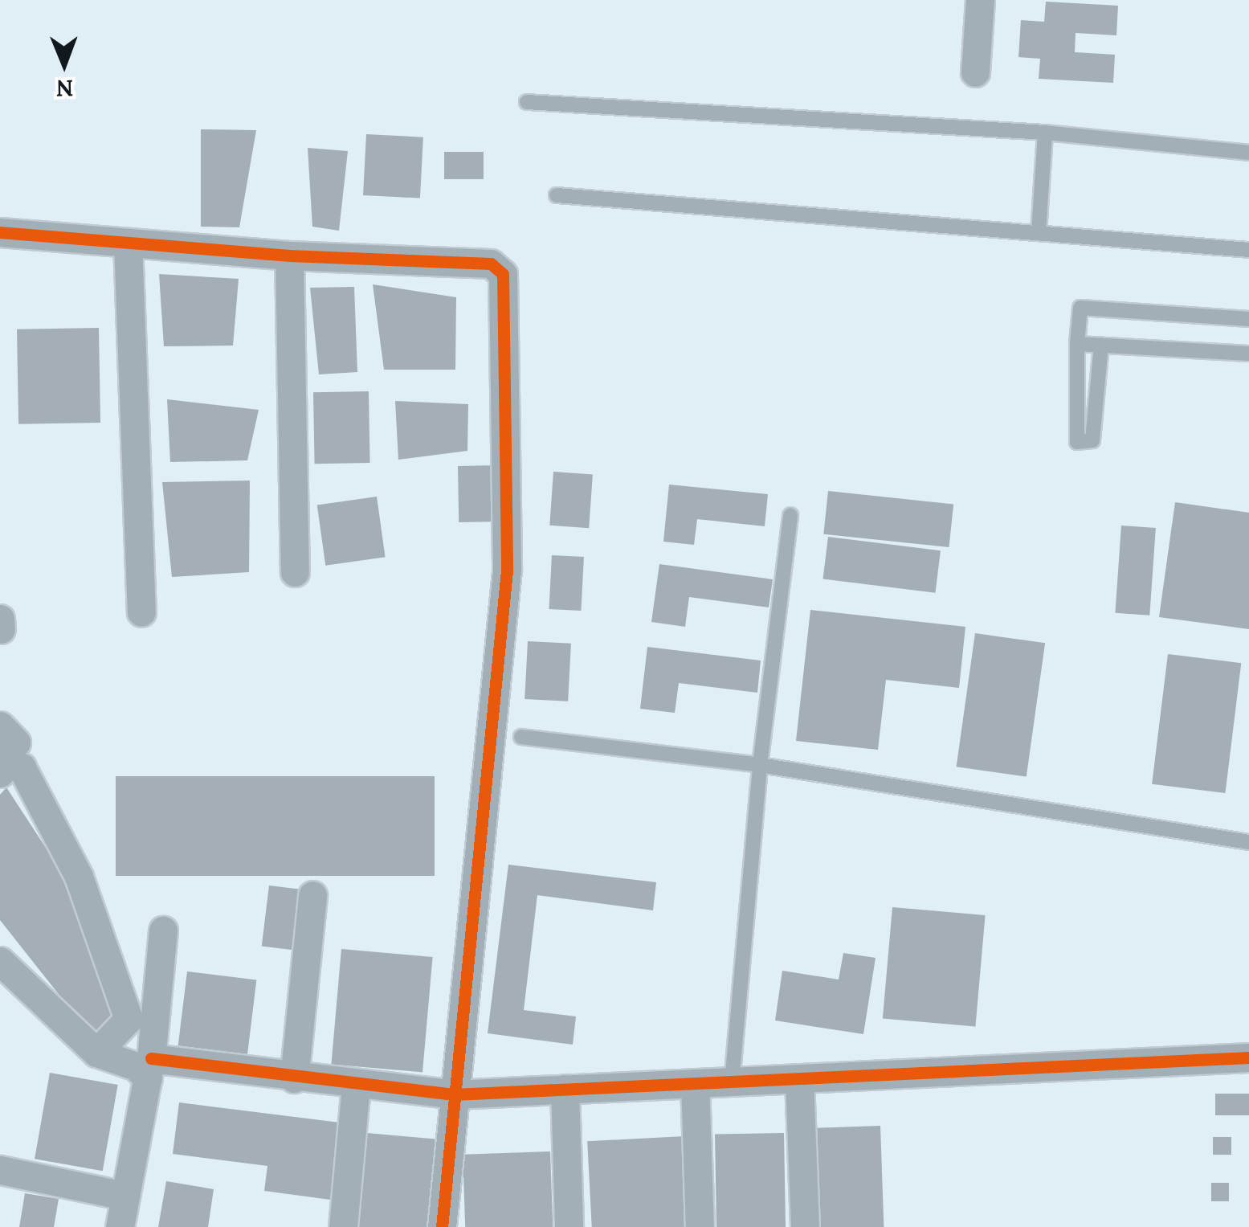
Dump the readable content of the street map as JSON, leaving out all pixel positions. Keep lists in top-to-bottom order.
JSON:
{
  "north": "bottom"
}
